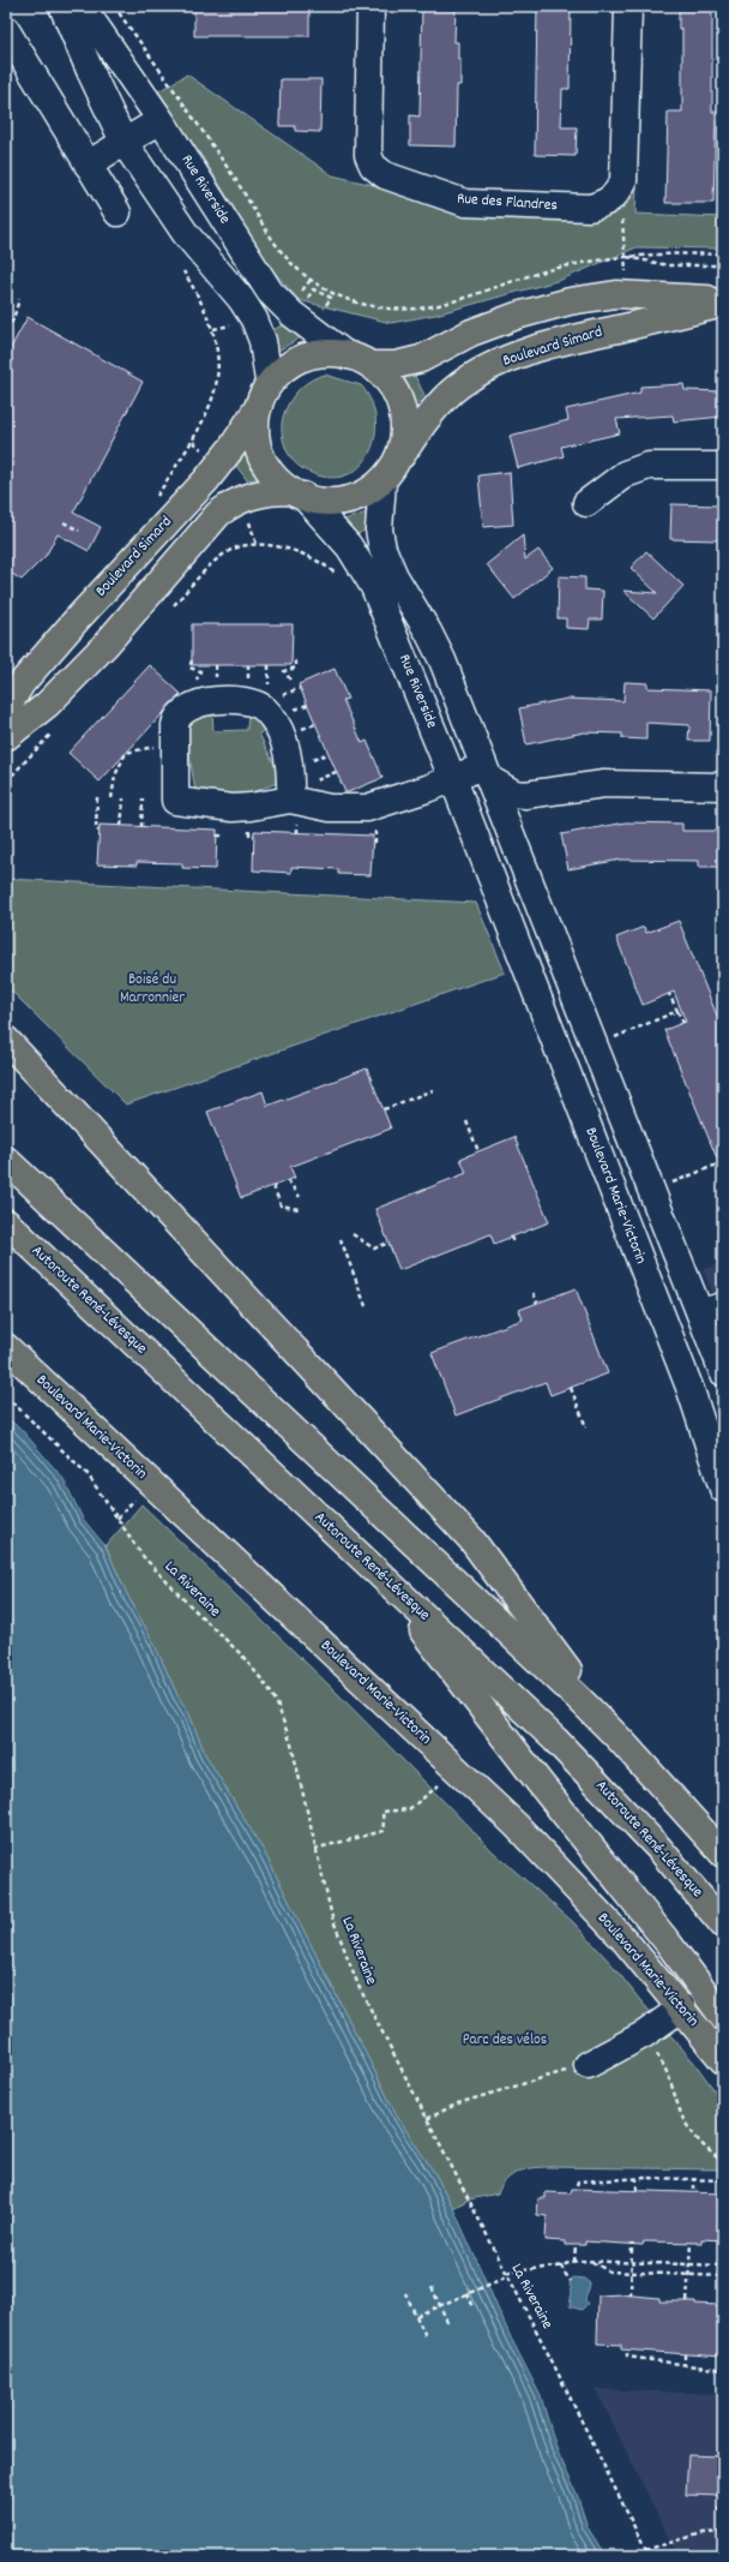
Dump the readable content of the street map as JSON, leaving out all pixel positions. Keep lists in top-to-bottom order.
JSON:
{
  "streets": {
    "main road": ["Boulevard Simard", "Boulevard Marie-Victorin", "Autoroute René-Lévesque"],
    "street": ["Rue Riverside", "Rue des Flandres"],
    "path": ["La Riveraine"]
  },
  "crossings": [
    ["Rue Riverside", "Boulevard Simard"],
    ["Rue Riverside", "Boulevard Marie-Victorin"]
  ],
  "parks": ["Boisé du Marronnier", "Parc des vélos"]
}
